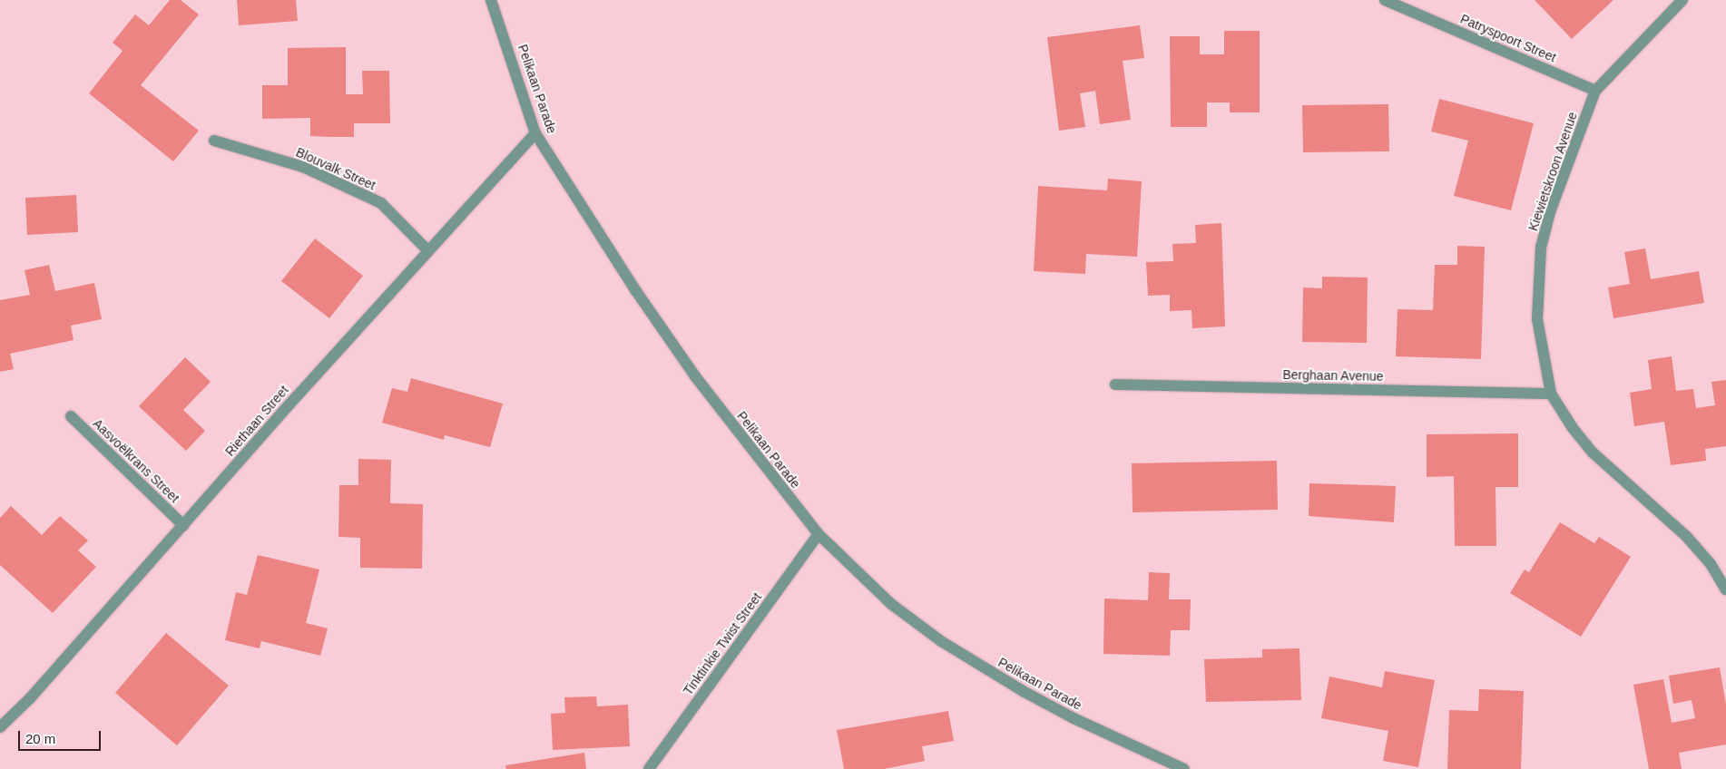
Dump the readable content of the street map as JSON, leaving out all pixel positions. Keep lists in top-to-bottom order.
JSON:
{
  "streets": {
    "street": [
      "Patryspoort Street",
      "Pelikaan Parade",
      "Blouvalk Street",
      "Kiewietskroon Avenue",
      "Berghaan Avenue",
      "Riethaan Street",
      "Aasvoëlkrans Street",
      "Tinktinkie Twist Street"
    ]
  },
  "crossings": [
    ["Patryspoort Street", "Kiewietskroon Avenue"],
    ["Pelikaan Parade", "Riethaan Street"],
    ["Pelikaan Parade", "Tinktinkie Twist Street"],
    ["Blouvalk Street", "Riethaan Street"],
    ["Kiewietskroon Avenue", "Berghaan Avenue"],
    ["Riethaan Street", "Aasvoëlkrans Street"]
  ],
  "scale_bar": "20 m"
}
